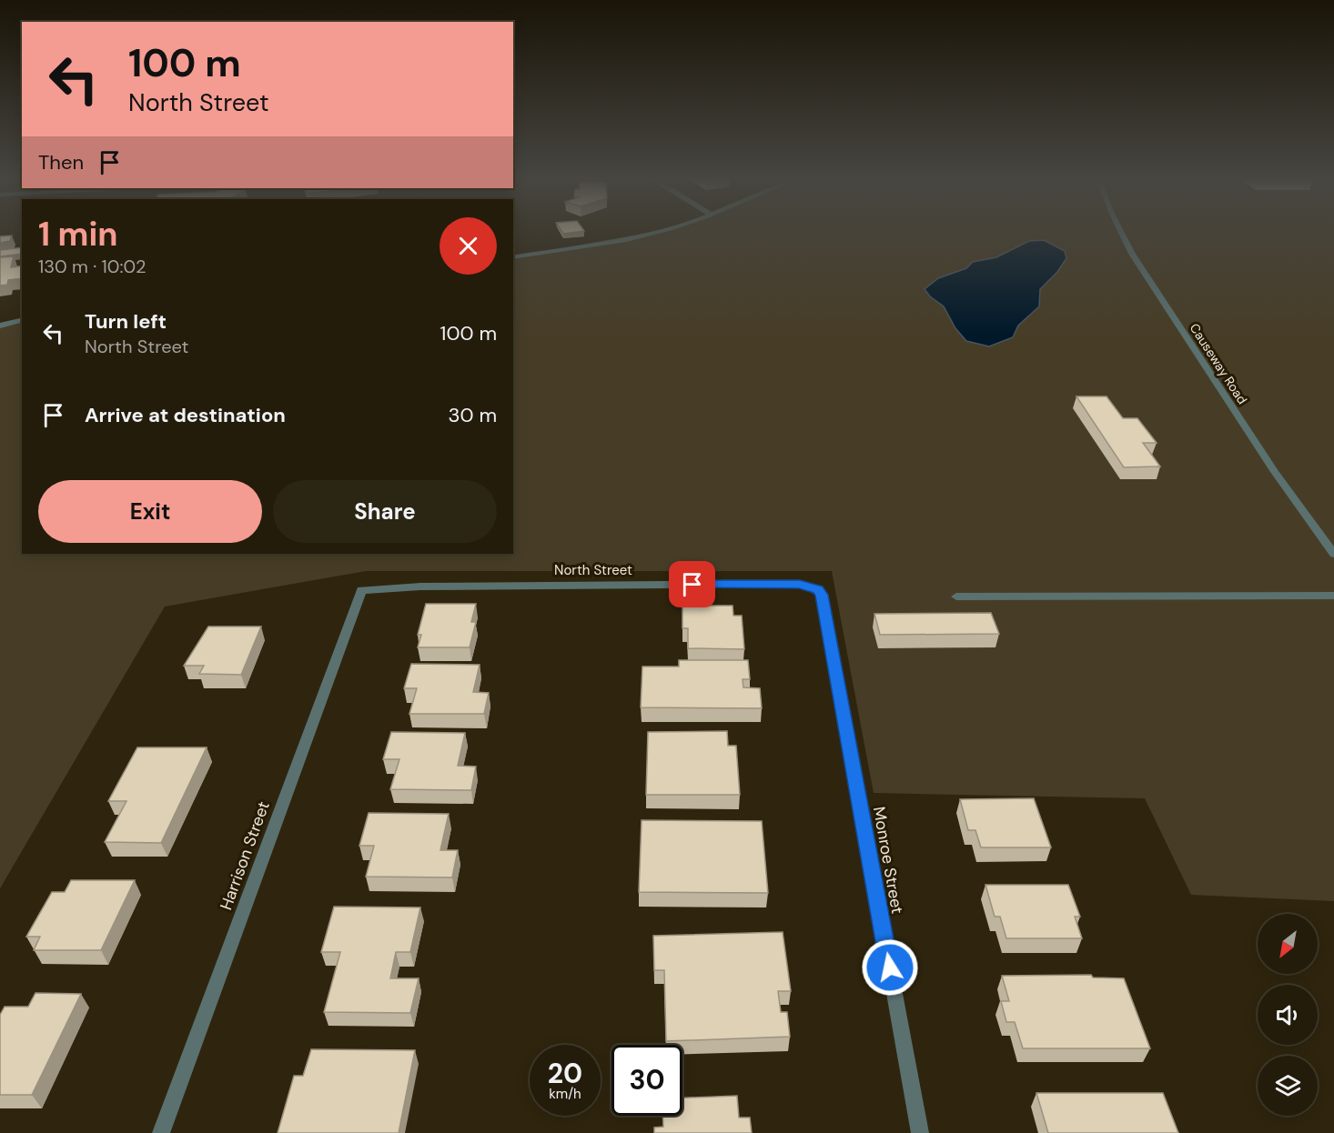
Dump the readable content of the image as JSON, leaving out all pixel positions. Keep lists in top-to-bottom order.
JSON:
{
  "streets": {
    "street": [
      "Causeway Road",
      "North Street",
      "Harrison Street",
      "Monroe Street"
    ]
  },
  "crossings": [
    ["North Street", "Harrison Street"],
    ["North Street", "Monroe Street"]
  ],
  "north": "bottom left",
  "page": {
    "turn": ["100 m", "North Street"],
    "then": "Then",
    "heading": ["1 min", "130 m · 10:02"],
    "list": [
      {
        "name": "Turn left",
        "note": "North Street",
        "value": "100 m"
      },
      {
        "name": "Arrive at destination",
        "value": "30 m"
      }
    ],
    "buttons": ["Exit", "Share"],
    "speed": "20 km/h",
    "limit": "30"
  }
}
